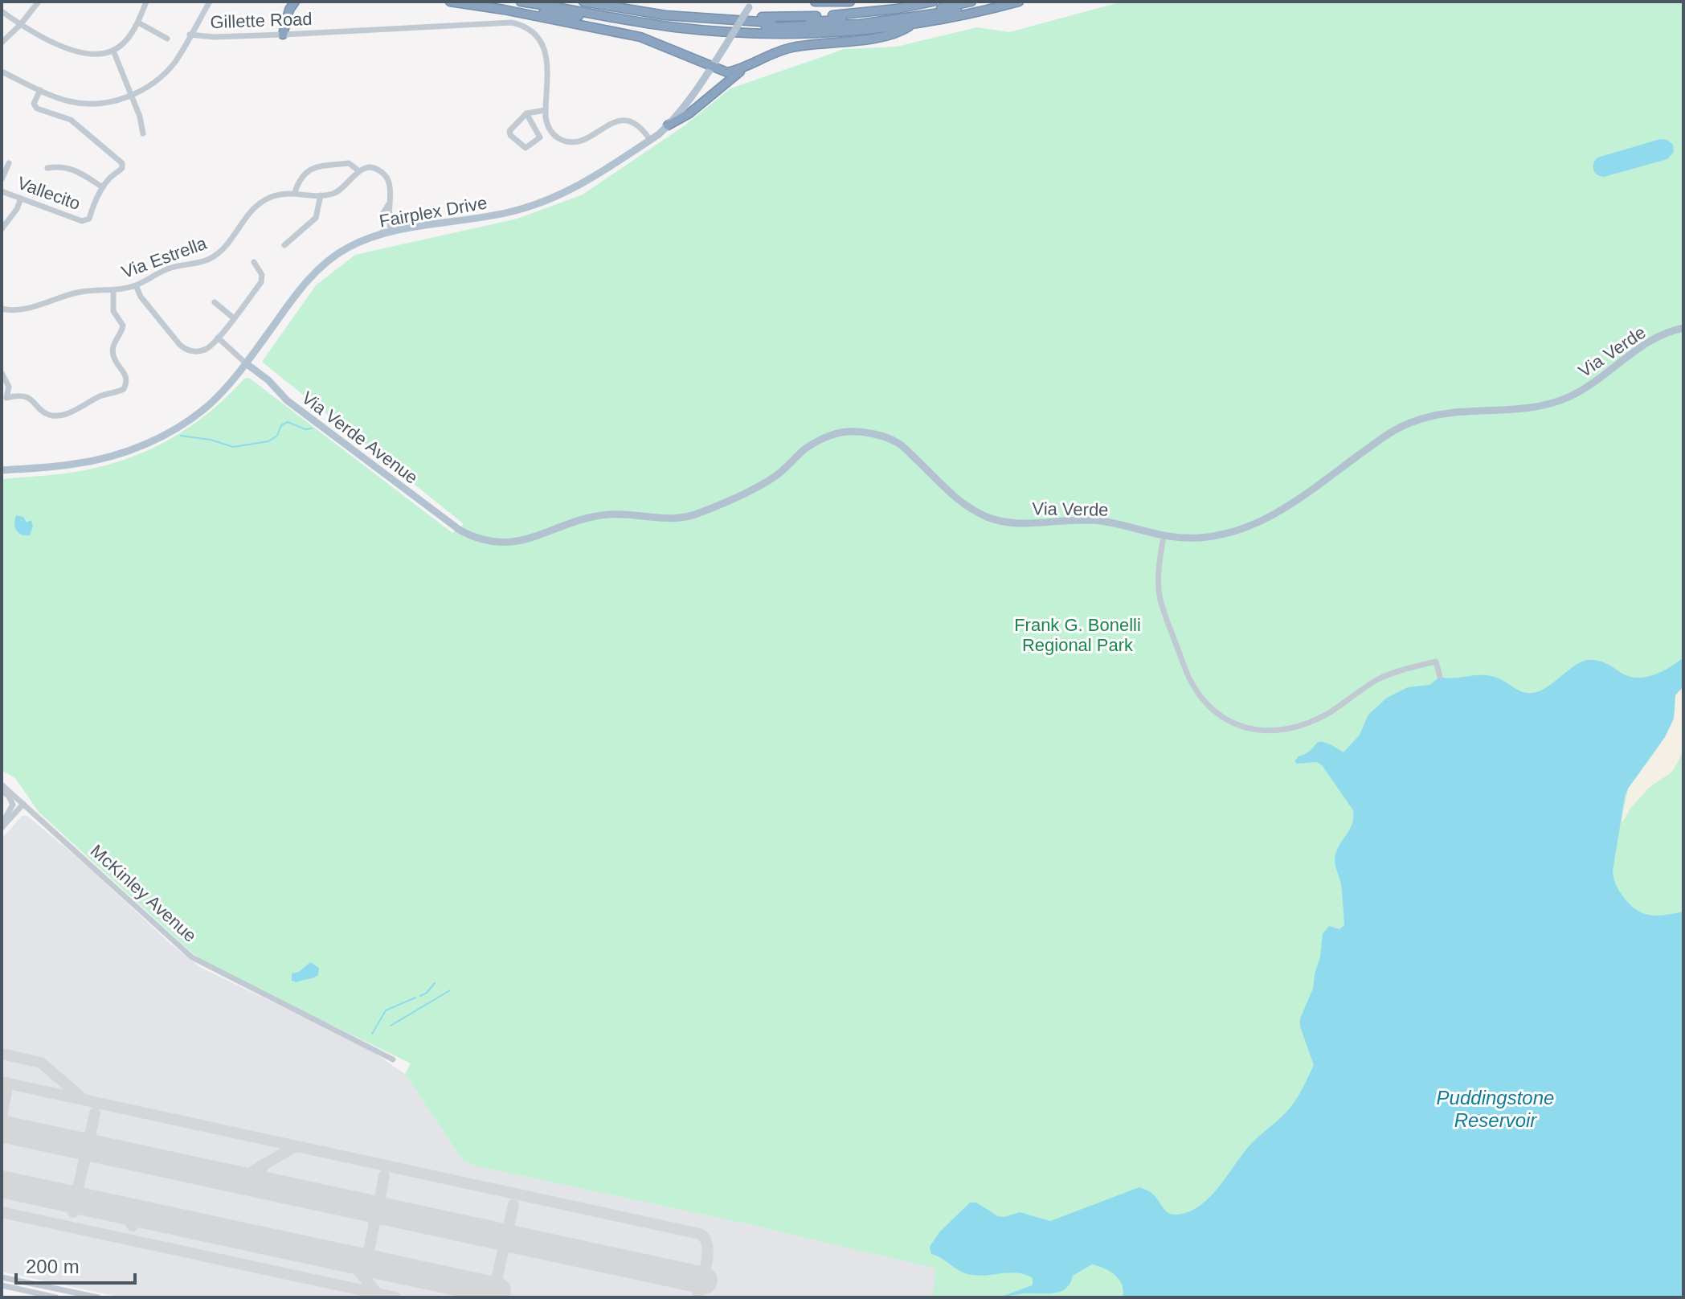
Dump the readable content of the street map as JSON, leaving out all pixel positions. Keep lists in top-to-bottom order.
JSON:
{
  "streets": {
    "main road": ["Fairplex Drive", "Via Verde", "Via Verde Avenue"],
    "street": [
      "Gillette Road",
      "Vallecito",
      "Via Estrella",
      "McKinley Avenue"
    ]
  },
  "crossings": [
    ["Gillette Road", "Fairplex Drive"],
    ["Fairplex Drive", "Via Verde Avenue"],
    ["Via Verde", "Via Verde Avenue"]
  ],
  "water": ["Puddingstone Reservoir"],
  "parks": ["Frank G. Bonelli Regional Park"],
  "scale_bar": "200 m"
}
